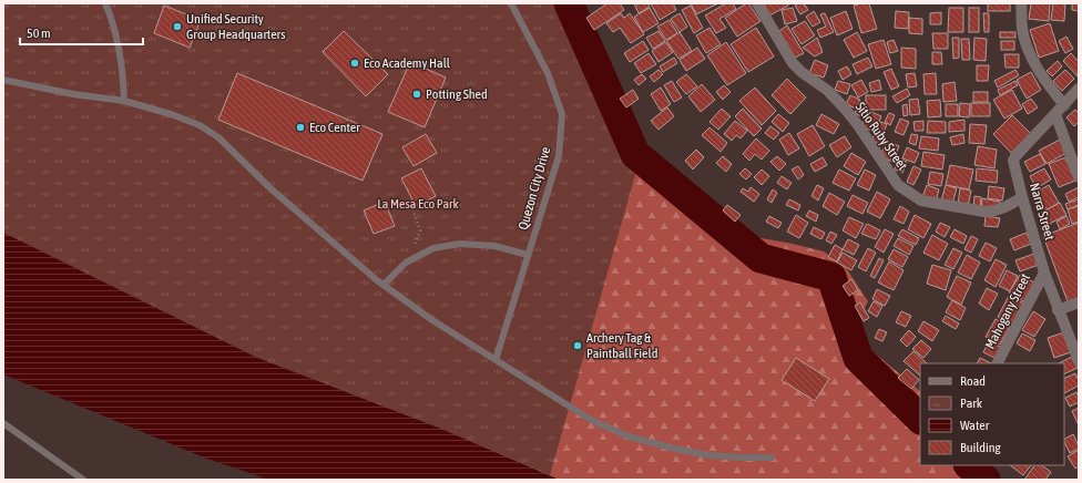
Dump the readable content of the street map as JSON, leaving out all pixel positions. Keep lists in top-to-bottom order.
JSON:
{
  "streets": {
    "street": ["Sitio Ruby Street", "Narra Street", "Mahogany Street"],
    "lane": ["Quezon City Drive"]
  },
  "crossings": [
    ["Sitio Ruby Street", "Narra Street"],
    ["Narra Street", "Mahogany Street"]
  ],
  "parks": ["La Mesa Eco Park"],
  "places": [
    "Unified Security Group Headquarters",
    "Eco Academy Hall",
    "Potting Shed",
    "Eco Center",
    "Archery Tag & Paintball Field"
  ],
  "legend": [
    "Road",
    "Park",
    "Water",
    "Building"
  ],
  "scale_bar": "50 m"
}
